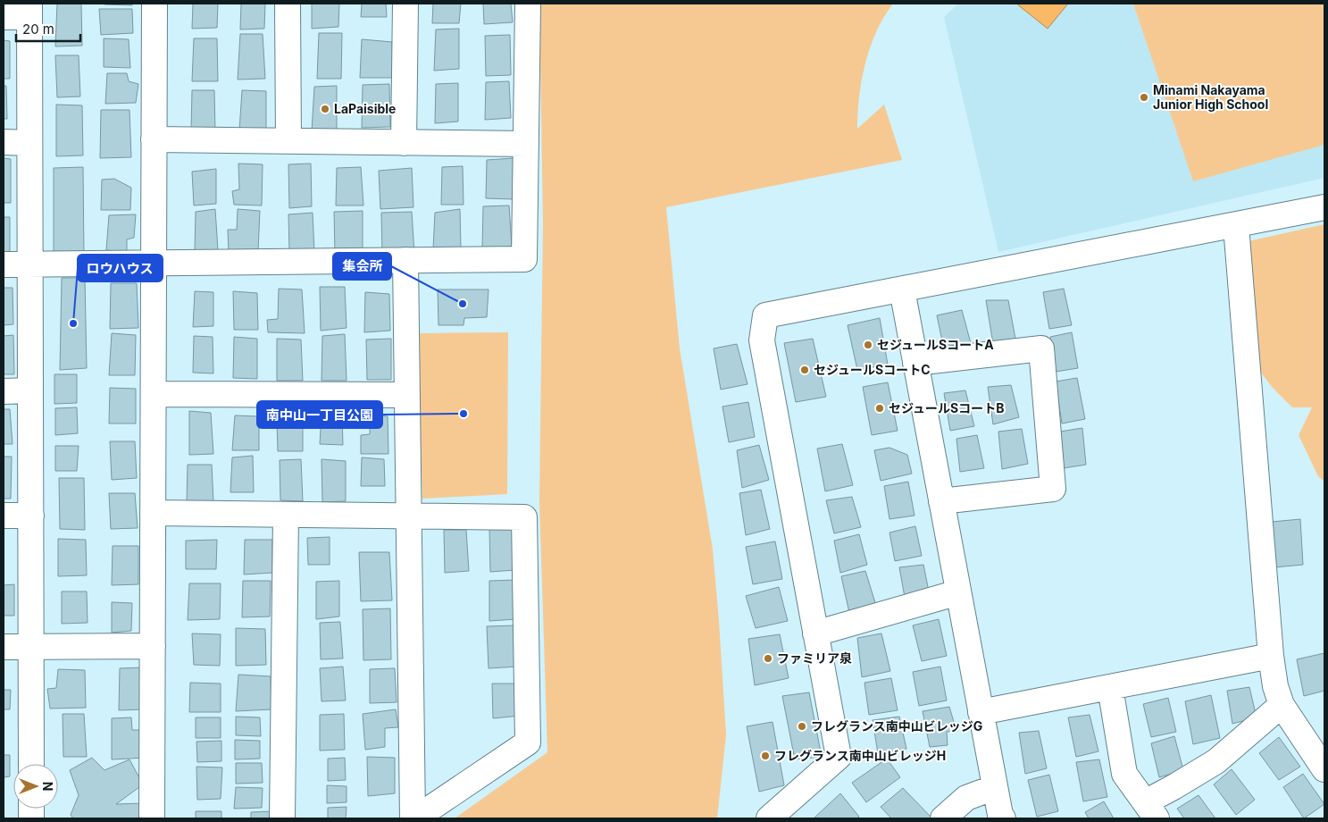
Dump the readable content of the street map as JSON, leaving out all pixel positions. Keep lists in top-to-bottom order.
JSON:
{
  "places": [
    "Minami Nakayama Junior High School",
    "LaPaisible",
    "集会所",
    "ロウハウス",
    "セジュールSコートA",
    "セジュールSコートC",
    "セジュールSコートB",
    "南中山一丁目公園",
    "ファミリア泉",
    "フレグランス南中山ビレッジG",
    "フレグランス南中山ビレッジH"
  ],
  "scale_bar": "20 m",
  "north": "right"
}
